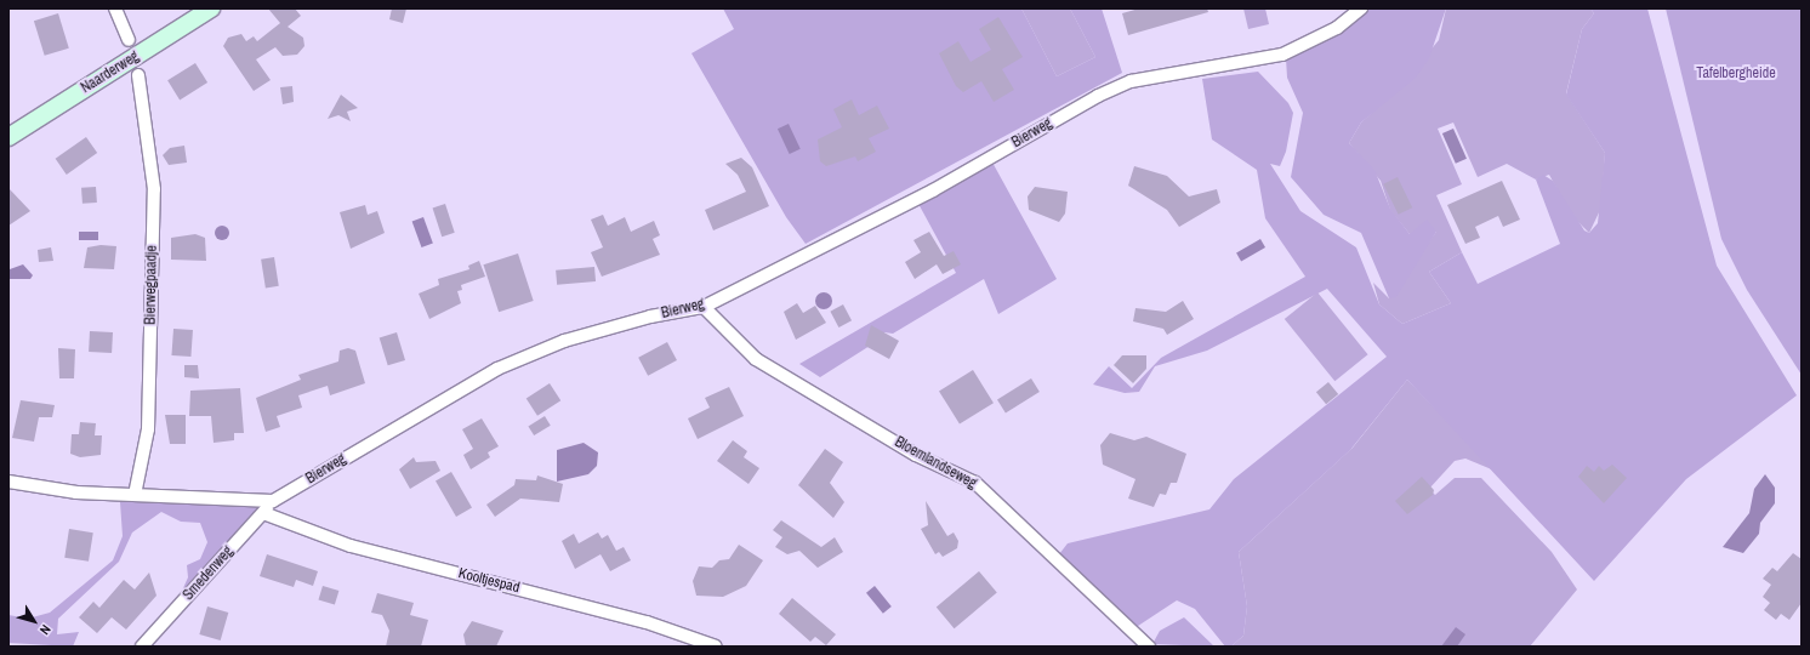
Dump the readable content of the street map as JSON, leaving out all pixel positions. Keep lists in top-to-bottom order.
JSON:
{
  "streets": {
    "main road": ["Naarderweg"],
    "street": [
      "Bierweg",
      "Bierwegpaadje",
      "Bloemlandseweg",
      "Smedenweg",
      "Kooltjespad"
    ]
  },
  "crossings": [
    ["Bierweg", "Bloemlandseweg"],
    ["Bierweg", "Smedenweg"],
    ["Smedenweg", "Kooltjespad"]
  ],
  "parks": ["Tafelbergheide"],
  "north": "bottom right"
}
